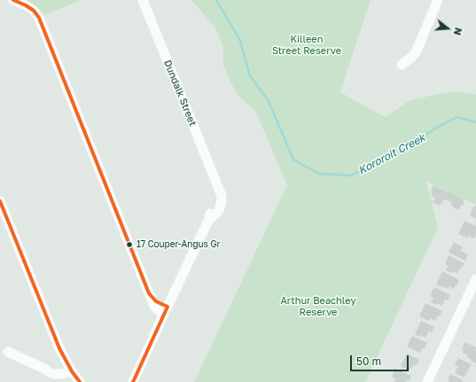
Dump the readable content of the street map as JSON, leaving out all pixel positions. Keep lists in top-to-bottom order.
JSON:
{
  "streets": {
    "street": ["Dundalk Street"]
  },
  "water": ["Kororoit Creek"],
  "parks": ["Killeen Street Reserve", "Arthur Beachley Reserve"],
  "places": ["17 Couper-Angus Gr"],
  "scale_bar": "50 m",
  "north": "right"
}
